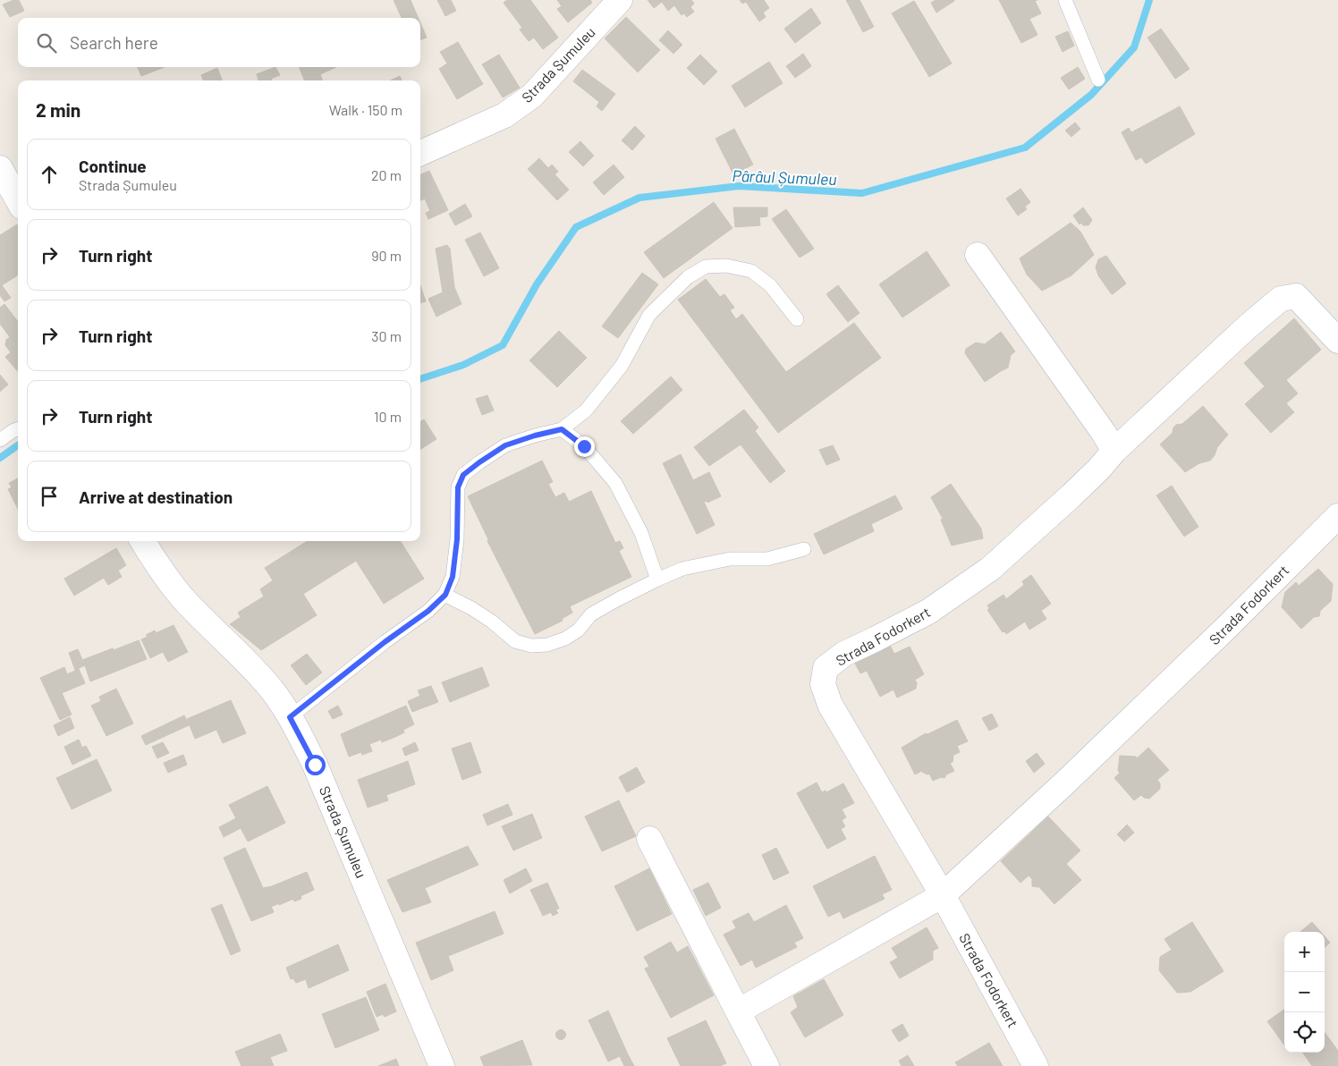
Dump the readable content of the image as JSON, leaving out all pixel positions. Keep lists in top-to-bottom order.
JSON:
{
  "streets": {
    "street": ["Strada Șumuleu", "Strada Fodorkert"]
  },
  "water": ["Pârâul Șumuleu"],
  "page": {
    "search": "Search here",
    "heading": ["2 min", "Walk · 150 m"],
    "list": [
      ["Continue", "Strada Șumuleu", "20 m"],
      ["Turn right", "90 m"],
      ["Turn right", "30 m"],
      ["Turn right", "10 m"],
      "Arrive at destination"
    ],
    "map_buttons": ["+", "−"]
  }
}
